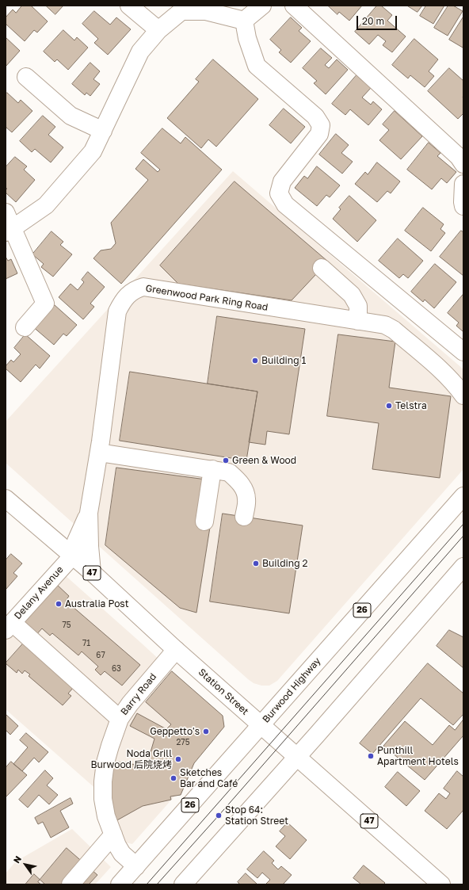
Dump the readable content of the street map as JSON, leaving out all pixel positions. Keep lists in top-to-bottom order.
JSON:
{
  "streets": {
    "main road": [
      "Greenwood Park Ring Road",
      "47",
      "Delany Avenue",
      "26",
      "Burwood Highway",
      "Station Street",
      "Barry Road"
    ]
  },
  "crossings": [
    ["Delany Avenue", "Station Street"],
    ["Burwood Highway", "Station Street"],
    ["Burwood Highway", "Barry Road"],
    ["Station Street", "Barry Road"]
  ],
  "places": [
    "Building 1",
    "Telstra",
    "Green & Wood",
    "Building 2",
    "Australia Post",
    "Geppetto's",
    "Punthill Apartment Hotels",
    "Noda Grill Burwood 后院烧烤",
    "Sketches Bar and Café",
    "Stop 64: Station Street"
  ],
  "house_numbers": [
    "75",
    "71",
    "67",
    "63",
    "275"
  ],
  "scale_bar": "20 m",
  "north": "top left"
}
